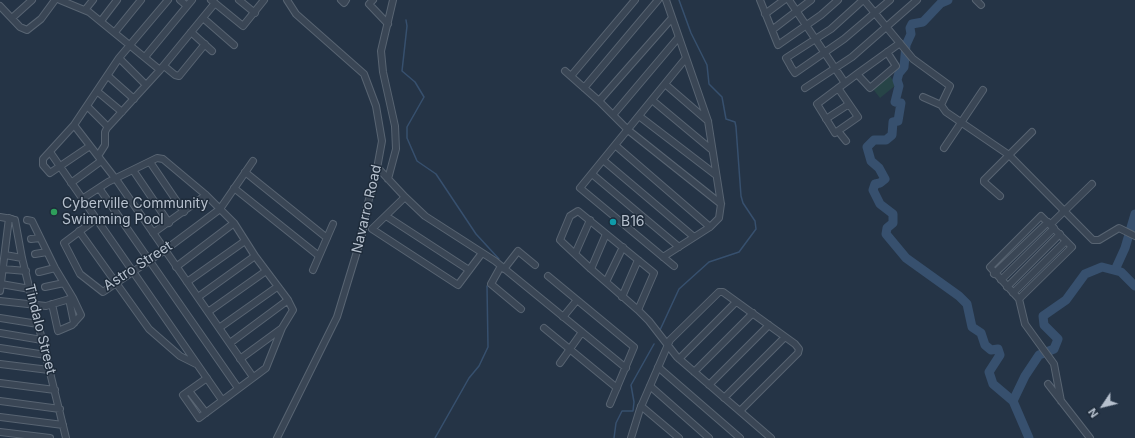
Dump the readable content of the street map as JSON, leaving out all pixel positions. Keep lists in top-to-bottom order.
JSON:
{
  "streets": {
    "street": ["Navarro Road", "Astro Street", "Tindalo Street"]
  },
  "places": ["Cyberville Community Swimming Pool", "B16"],
  "north": "bottom left"
}
